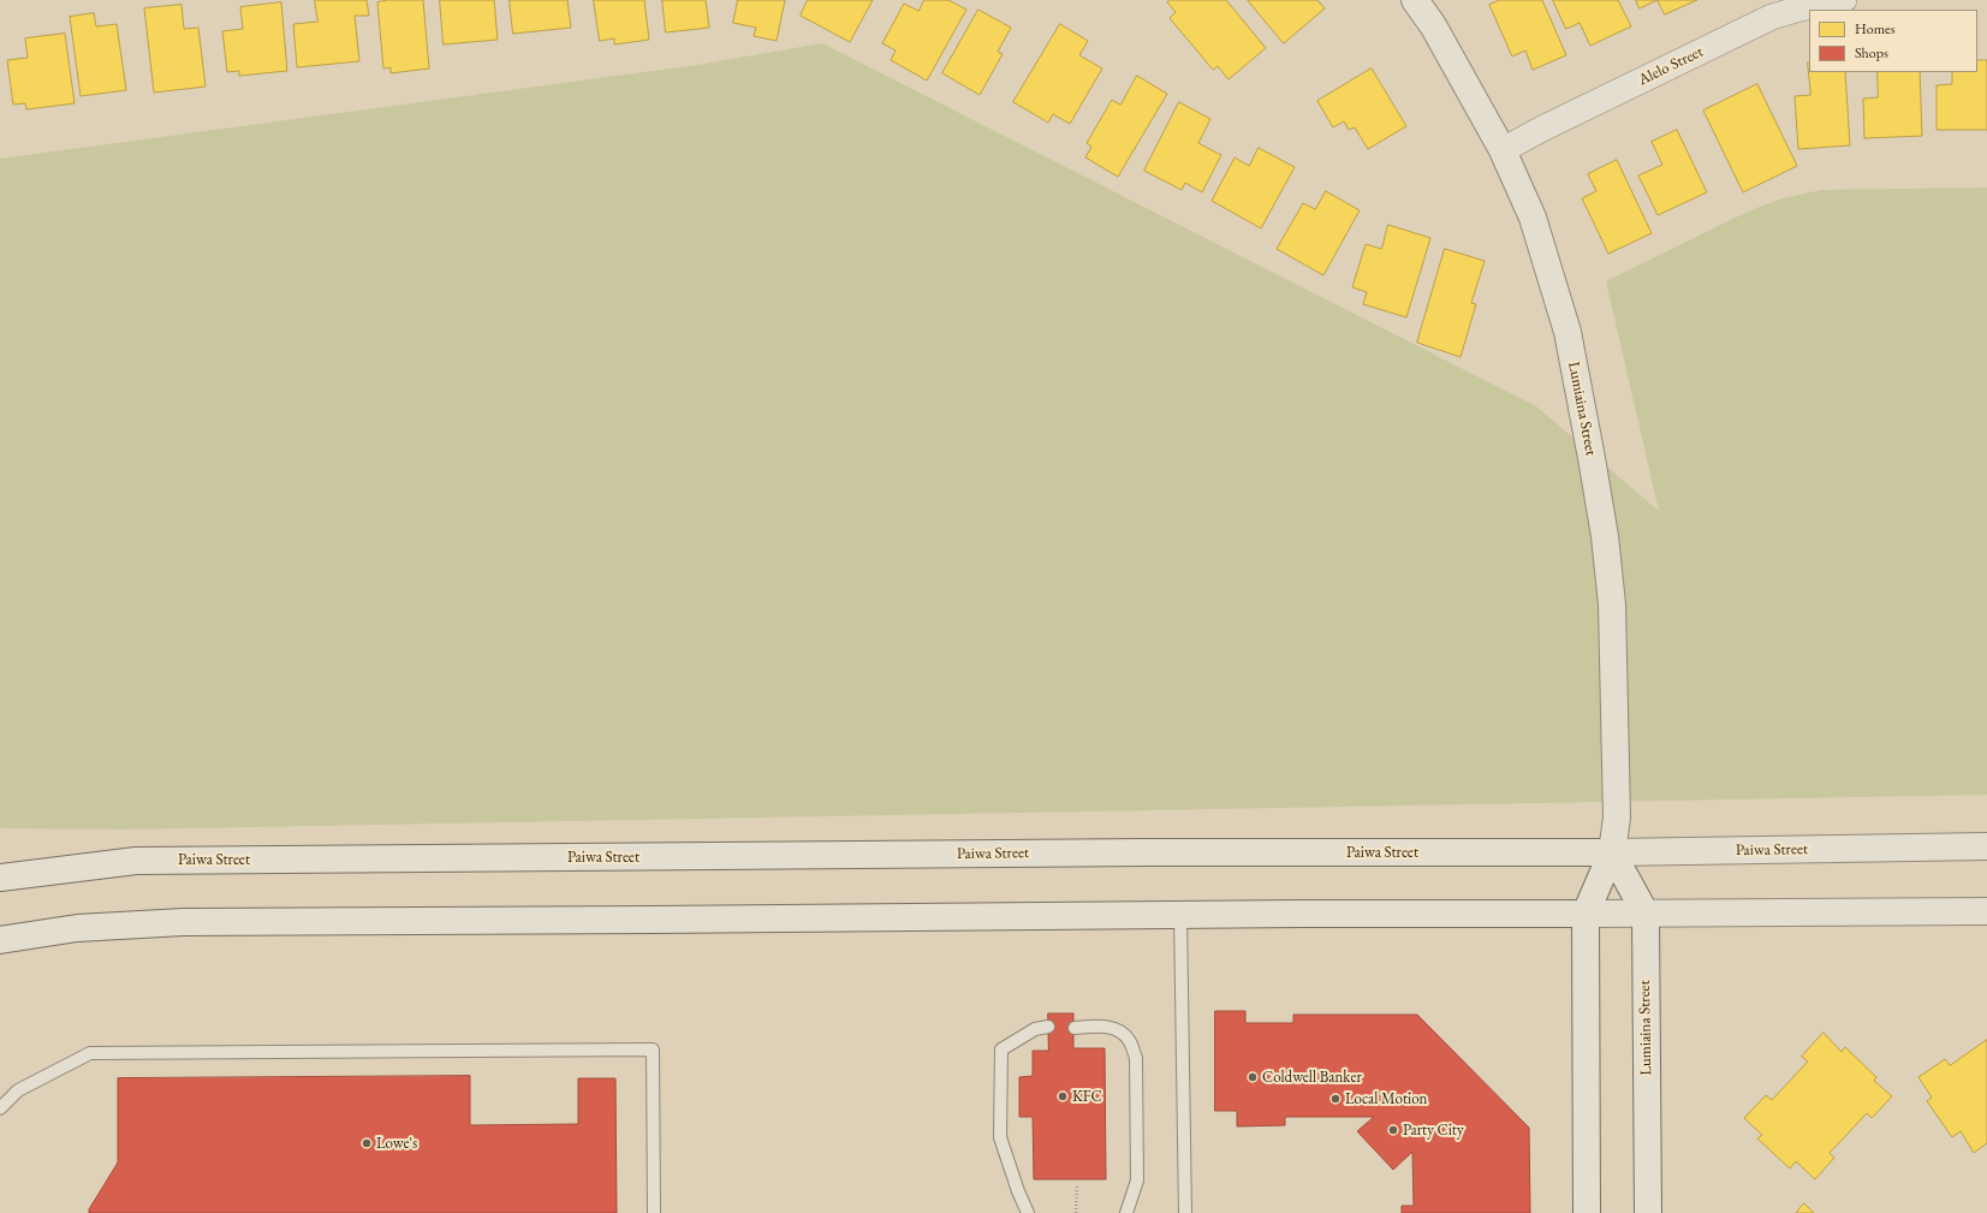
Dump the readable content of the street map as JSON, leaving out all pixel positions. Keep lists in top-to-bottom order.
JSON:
{
  "streets": {
    "main road": ["Lumiaina Street", "Paiwa Street"],
    "street": ["Alelo Street"]
  },
  "crossings": [
    ["Alelo Street", "Lumiaina Street"],
    ["Lumiaina Street", "Paiwa Street"]
  ],
  "places": [
    "Coldwell Banker",
    "KFC",
    "Local Motion",
    "Party City",
    "Lowe's"
  ],
  "legend": ["Homes", "Shops"]
}
